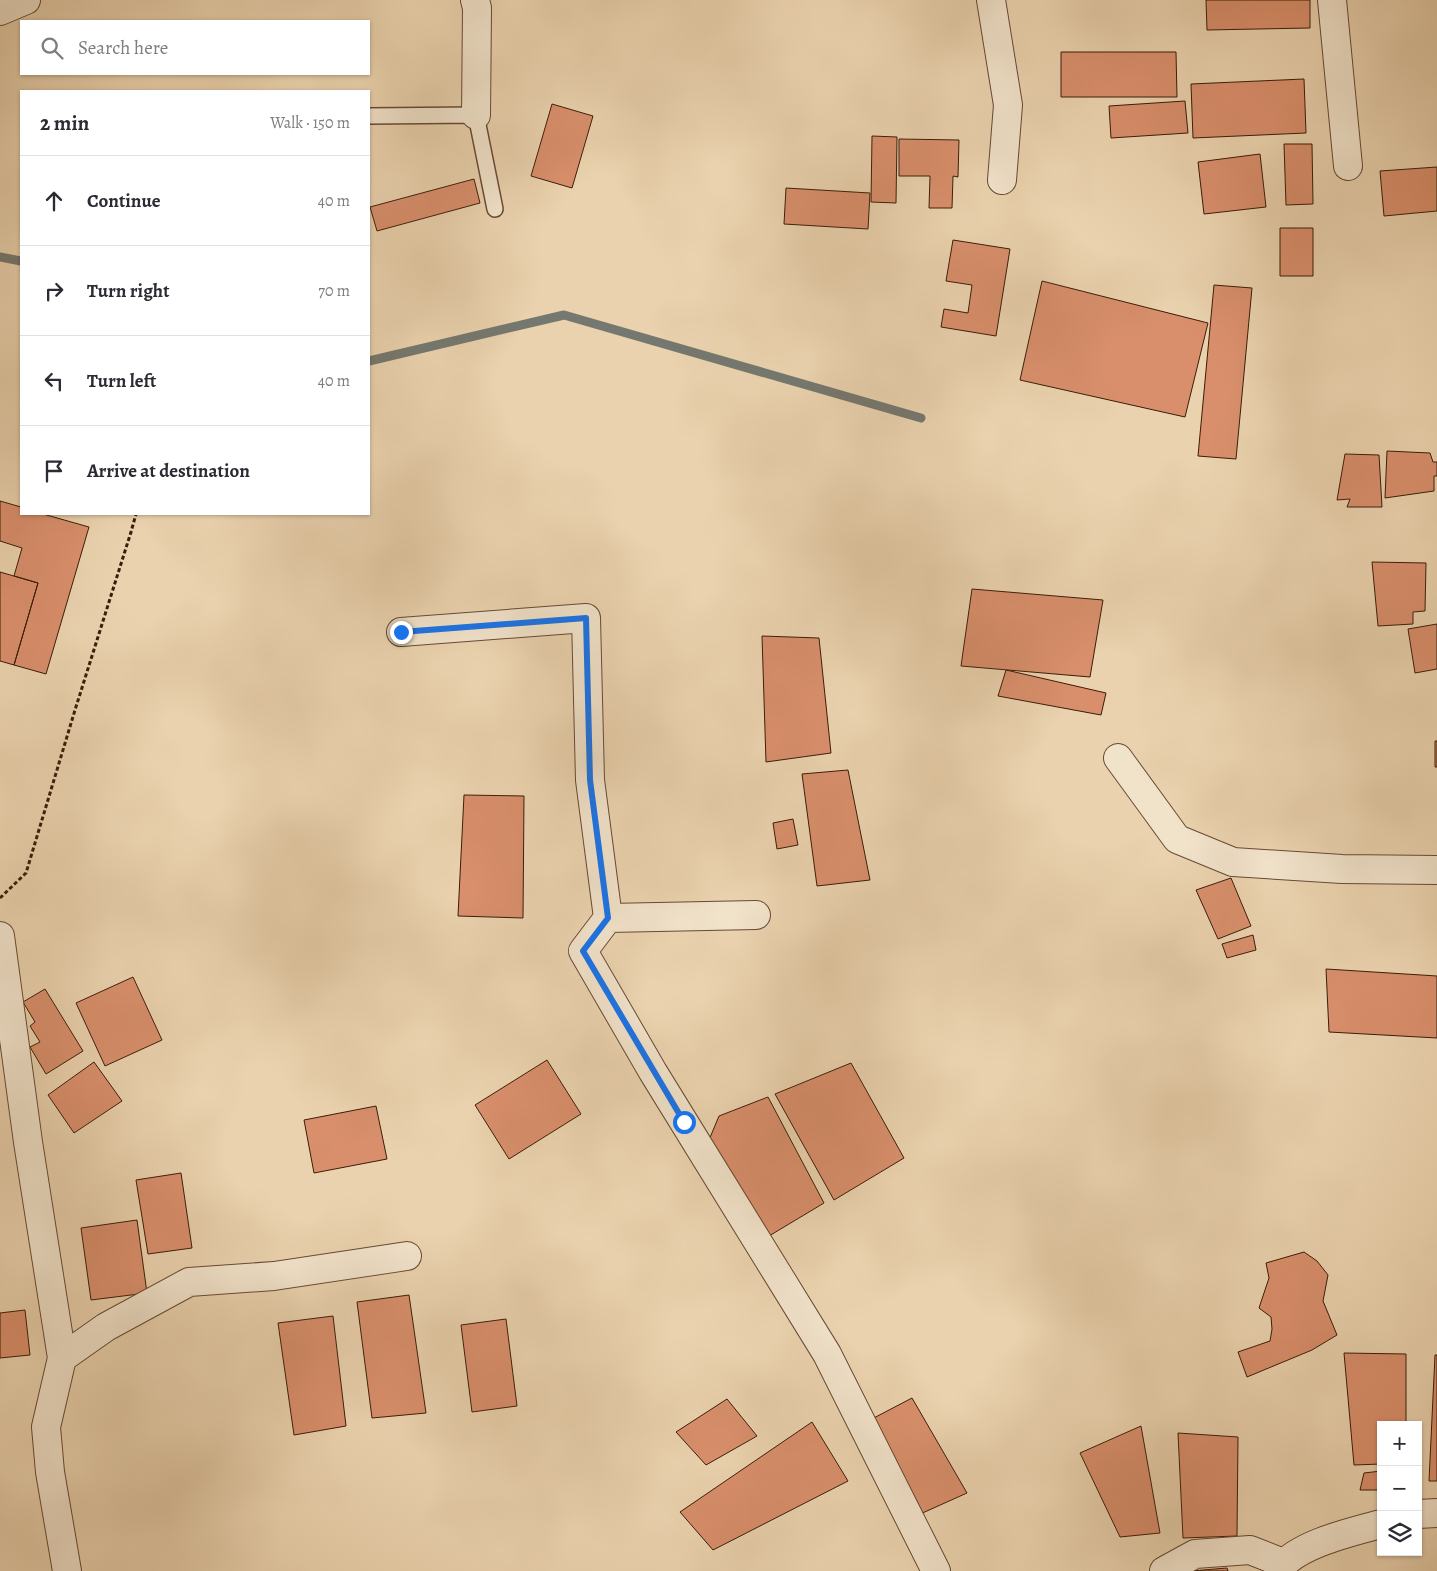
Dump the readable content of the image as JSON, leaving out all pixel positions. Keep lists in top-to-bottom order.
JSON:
{
  "page": {
    "search": "Search here",
    "heading": ["2 min", "Walk · 150 m"],
    "list": [
      ["Continue", "40 m"],
      ["Turn right", "70 m"],
      ["Turn left", "40 m"],
      "Arrive at destination"
    ],
    "map_buttons": ["+", "−"]
  }
}
